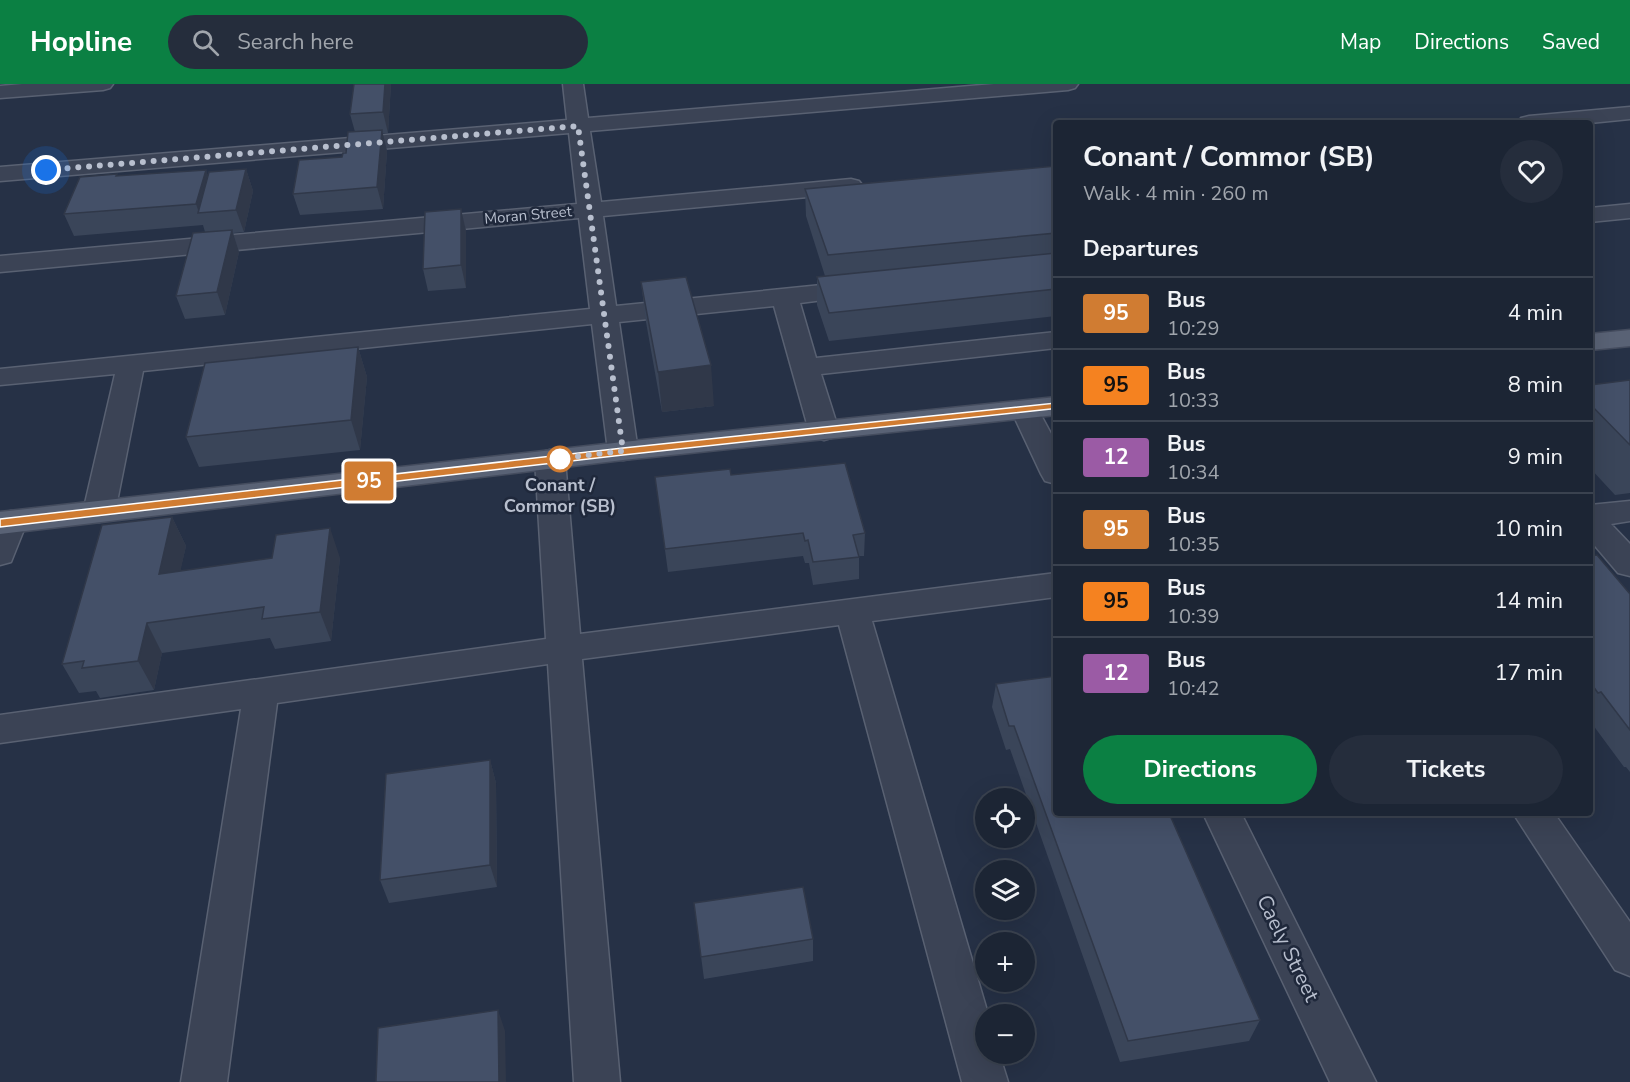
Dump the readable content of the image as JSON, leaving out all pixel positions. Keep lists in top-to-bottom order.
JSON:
{
  "streets": {
    "street": ["Moran Street", "Caely Street"]
  },
  "places": ["Conant / Commor (SB)"],
  "lines": ["bus line 95"],
  "page": {
    "header": "Hopline",
    "search": "Search here",
    "nav": ["Map", "Directions", "Saved"],
    "on_map": "95",
    "heading": [
      ["Conant / Commor (SB)", "Walk · 4 min · 260 m"],
      "Departures"
    ],
    "list": [
      {
        "mark": "95",
        "name": "Bus",
        "note": "10:29",
        "value": "4 min"
      },
      {
        "mark": "95",
        "name": "Bus",
        "note": "10:33",
        "value": "8 min"
      },
      {
        "mark": "12",
        "name": "Bus",
        "note": "10:34",
        "value": "9 min"
      },
      {
        "mark": "95",
        "name": "Bus",
        "note": "10:35",
        "value": "10 min"
      },
      {
        "mark": "95",
        "name": "Bus",
        "note": "10:39",
        "value": "14 min"
      },
      {
        "mark": "12",
        "name": "Bus",
        "note": "10:42",
        "value": "17 min"
      }
    ],
    "buttons": ["Directions", "Tickets"],
    "map_buttons": ["+", "−"]
  }
}
